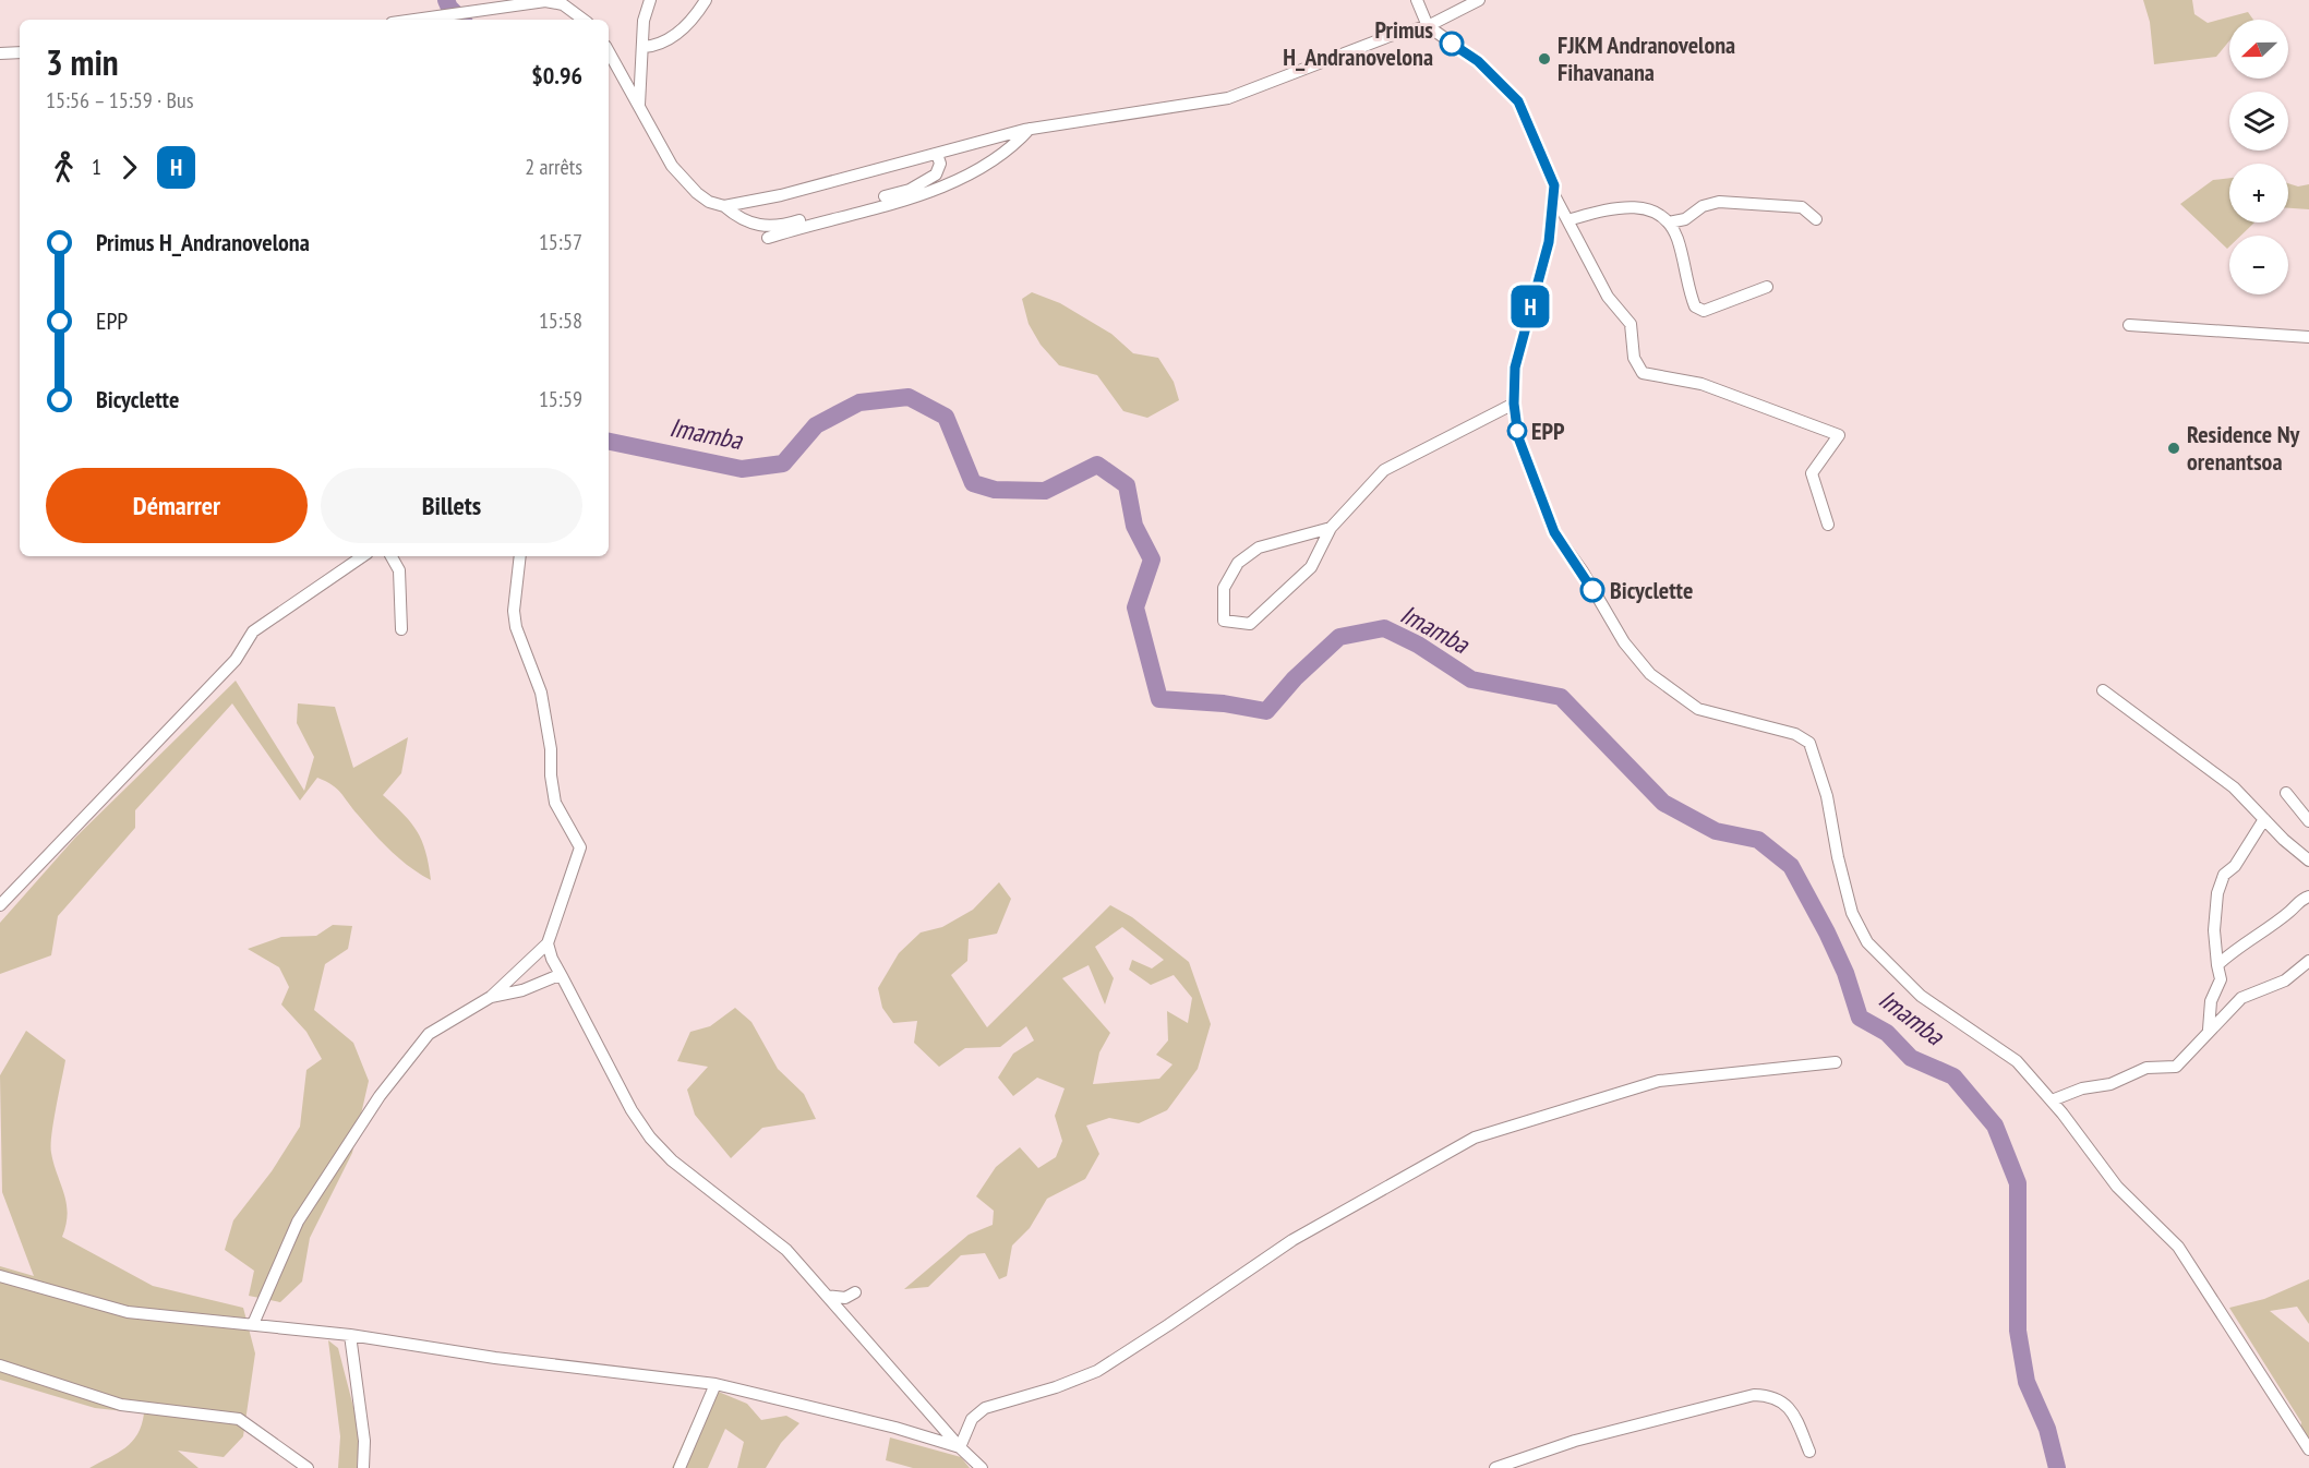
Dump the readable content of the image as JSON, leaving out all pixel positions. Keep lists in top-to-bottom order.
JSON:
{
  "water": ["Imamba"],
  "places": [
    "Primus H_Andranovelona",
    "FJKM Andranovelona Fihavanana",
    "EPP",
    "Residence Ny orenantsoa",
    "Bicyclette"
  ],
  "lines": ["bus line H"],
  "north": "left",
  "page": {
    "on_map": "H",
    "map_buttons": ["+", "−"],
    "heading": ["3 min", "15:56 – 15:59 · Bus", "$0.96"],
    "legs": ["1", "H", "2 arrêts"],
    "list": [
      {
        "name": "Primus H_Andranovelona",
        "value": "15:57"
      },
      {
        "name": "EPP",
        "value": "15:58"
      },
      {
        "name": "Bicyclette",
        "value": "15:59"
      }
    ],
    "buttons": ["Démarrer", "Billets"]
  }
}
